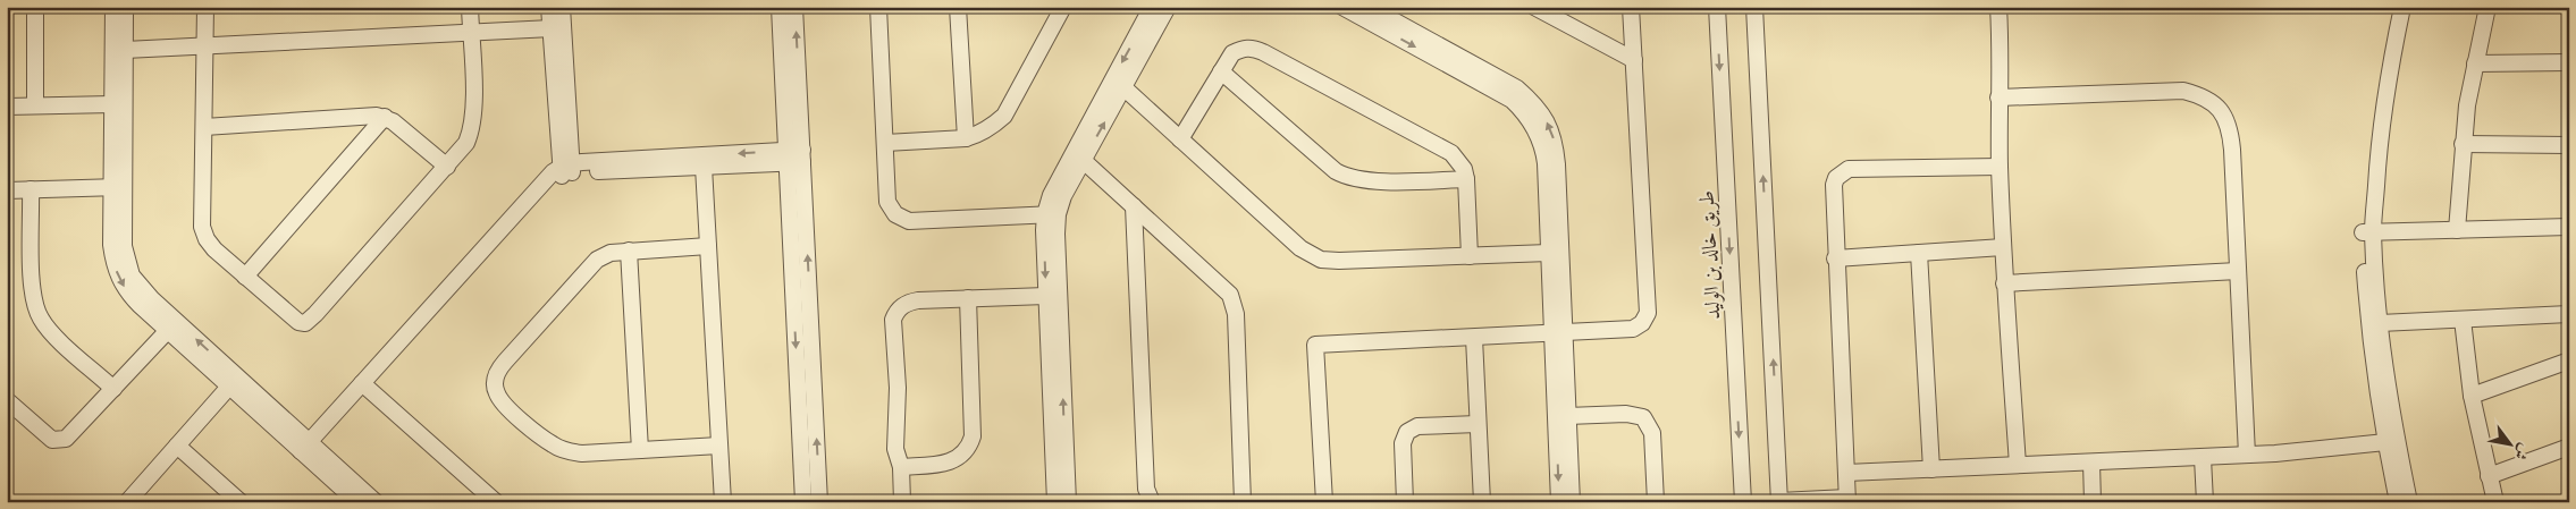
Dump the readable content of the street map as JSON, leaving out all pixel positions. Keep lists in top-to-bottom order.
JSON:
{
  "streets": {
    "street": ["طريق خالد بن الوليد"]
  },
  "north": "bottom right"
}
